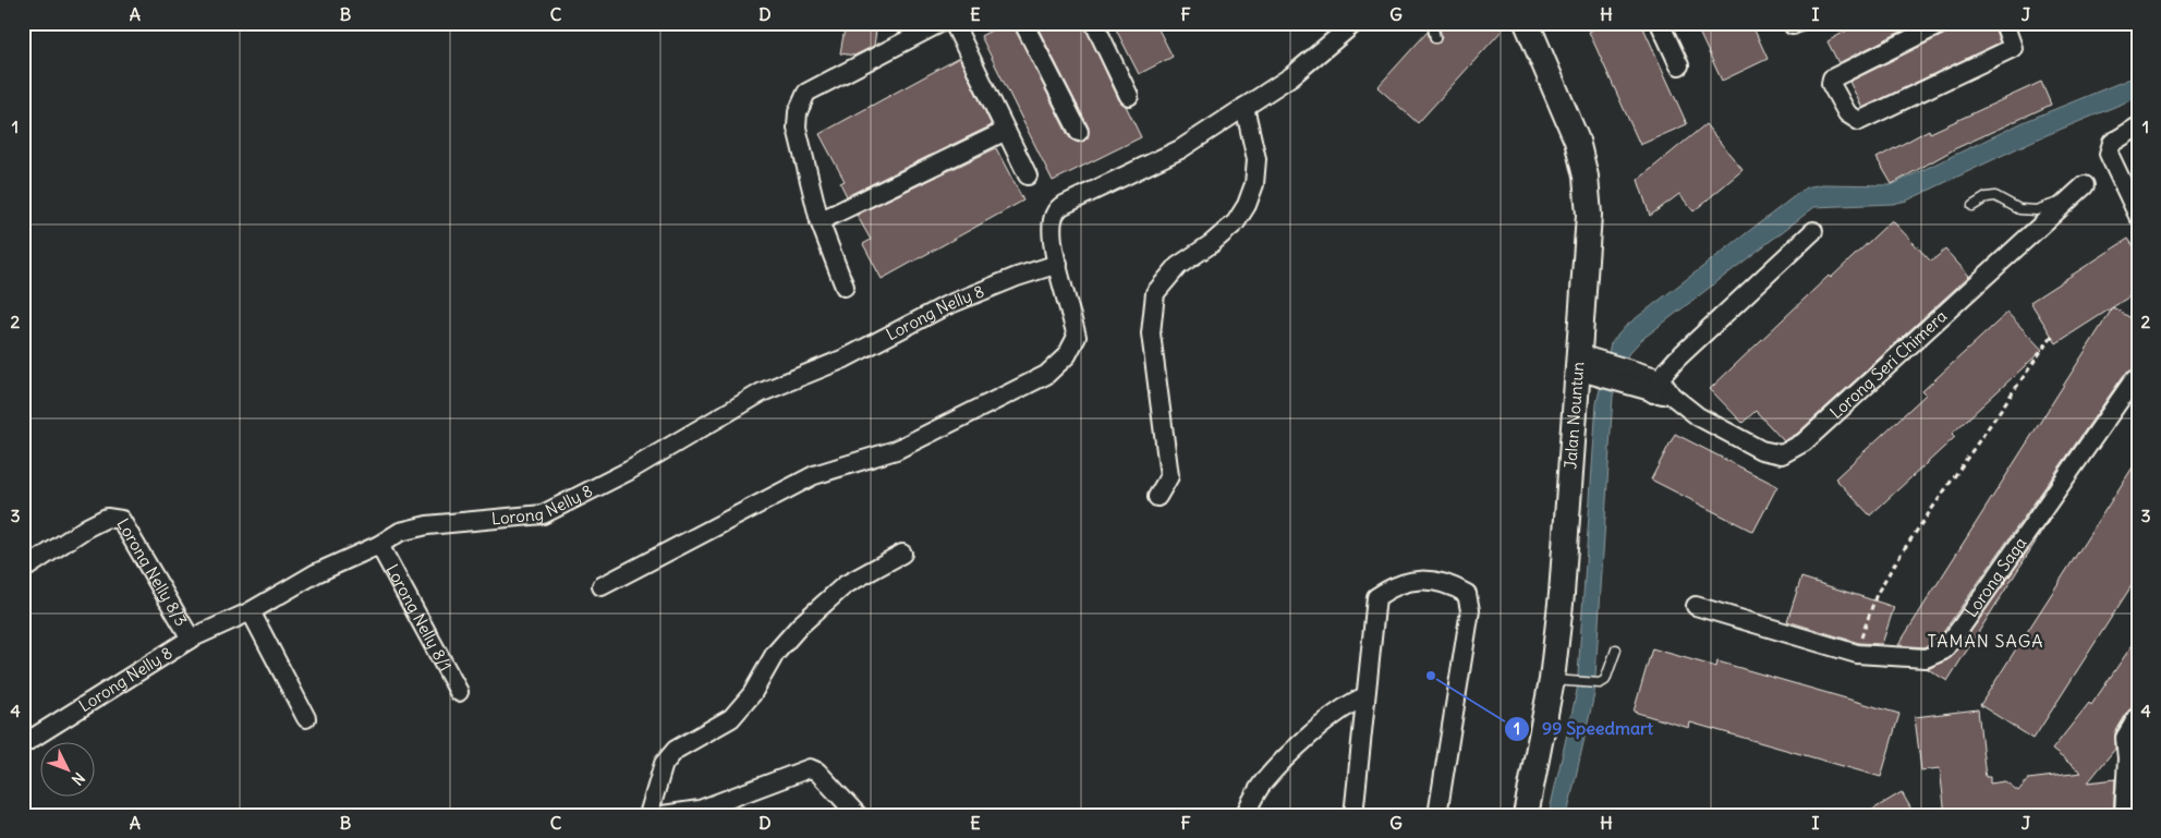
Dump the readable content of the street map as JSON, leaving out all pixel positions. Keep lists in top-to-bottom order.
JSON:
{
  "streets": {
    "street": [
      "Lorong Nelly 8",
      "Lorong Seri Chimera",
      "Jalan Nountun",
      "Lorong Nelly 8/3",
      "Lorong Saga",
      "Lorong Nelly 8/1"
    ]
  },
  "crossings": [
    ["Lorong Nelly 8", "Lorong Nelly 8/3"],
    ["Lorong Nelly 8", "Lorong Nelly 8/1"]
  ],
  "districts": ["TAMAN SAGA"],
  "places": ["99 Speedmart"],
  "north": "bottom right",
  "grid": {
    "columns": [
      "A",
      "B",
      "C",
      "D",
      "E",
      "F",
      "G",
      "H",
      "I",
      "J"
    ],
    "rows": [
      "1",
      "2",
      "3",
      "4"
    ]
  }
}
